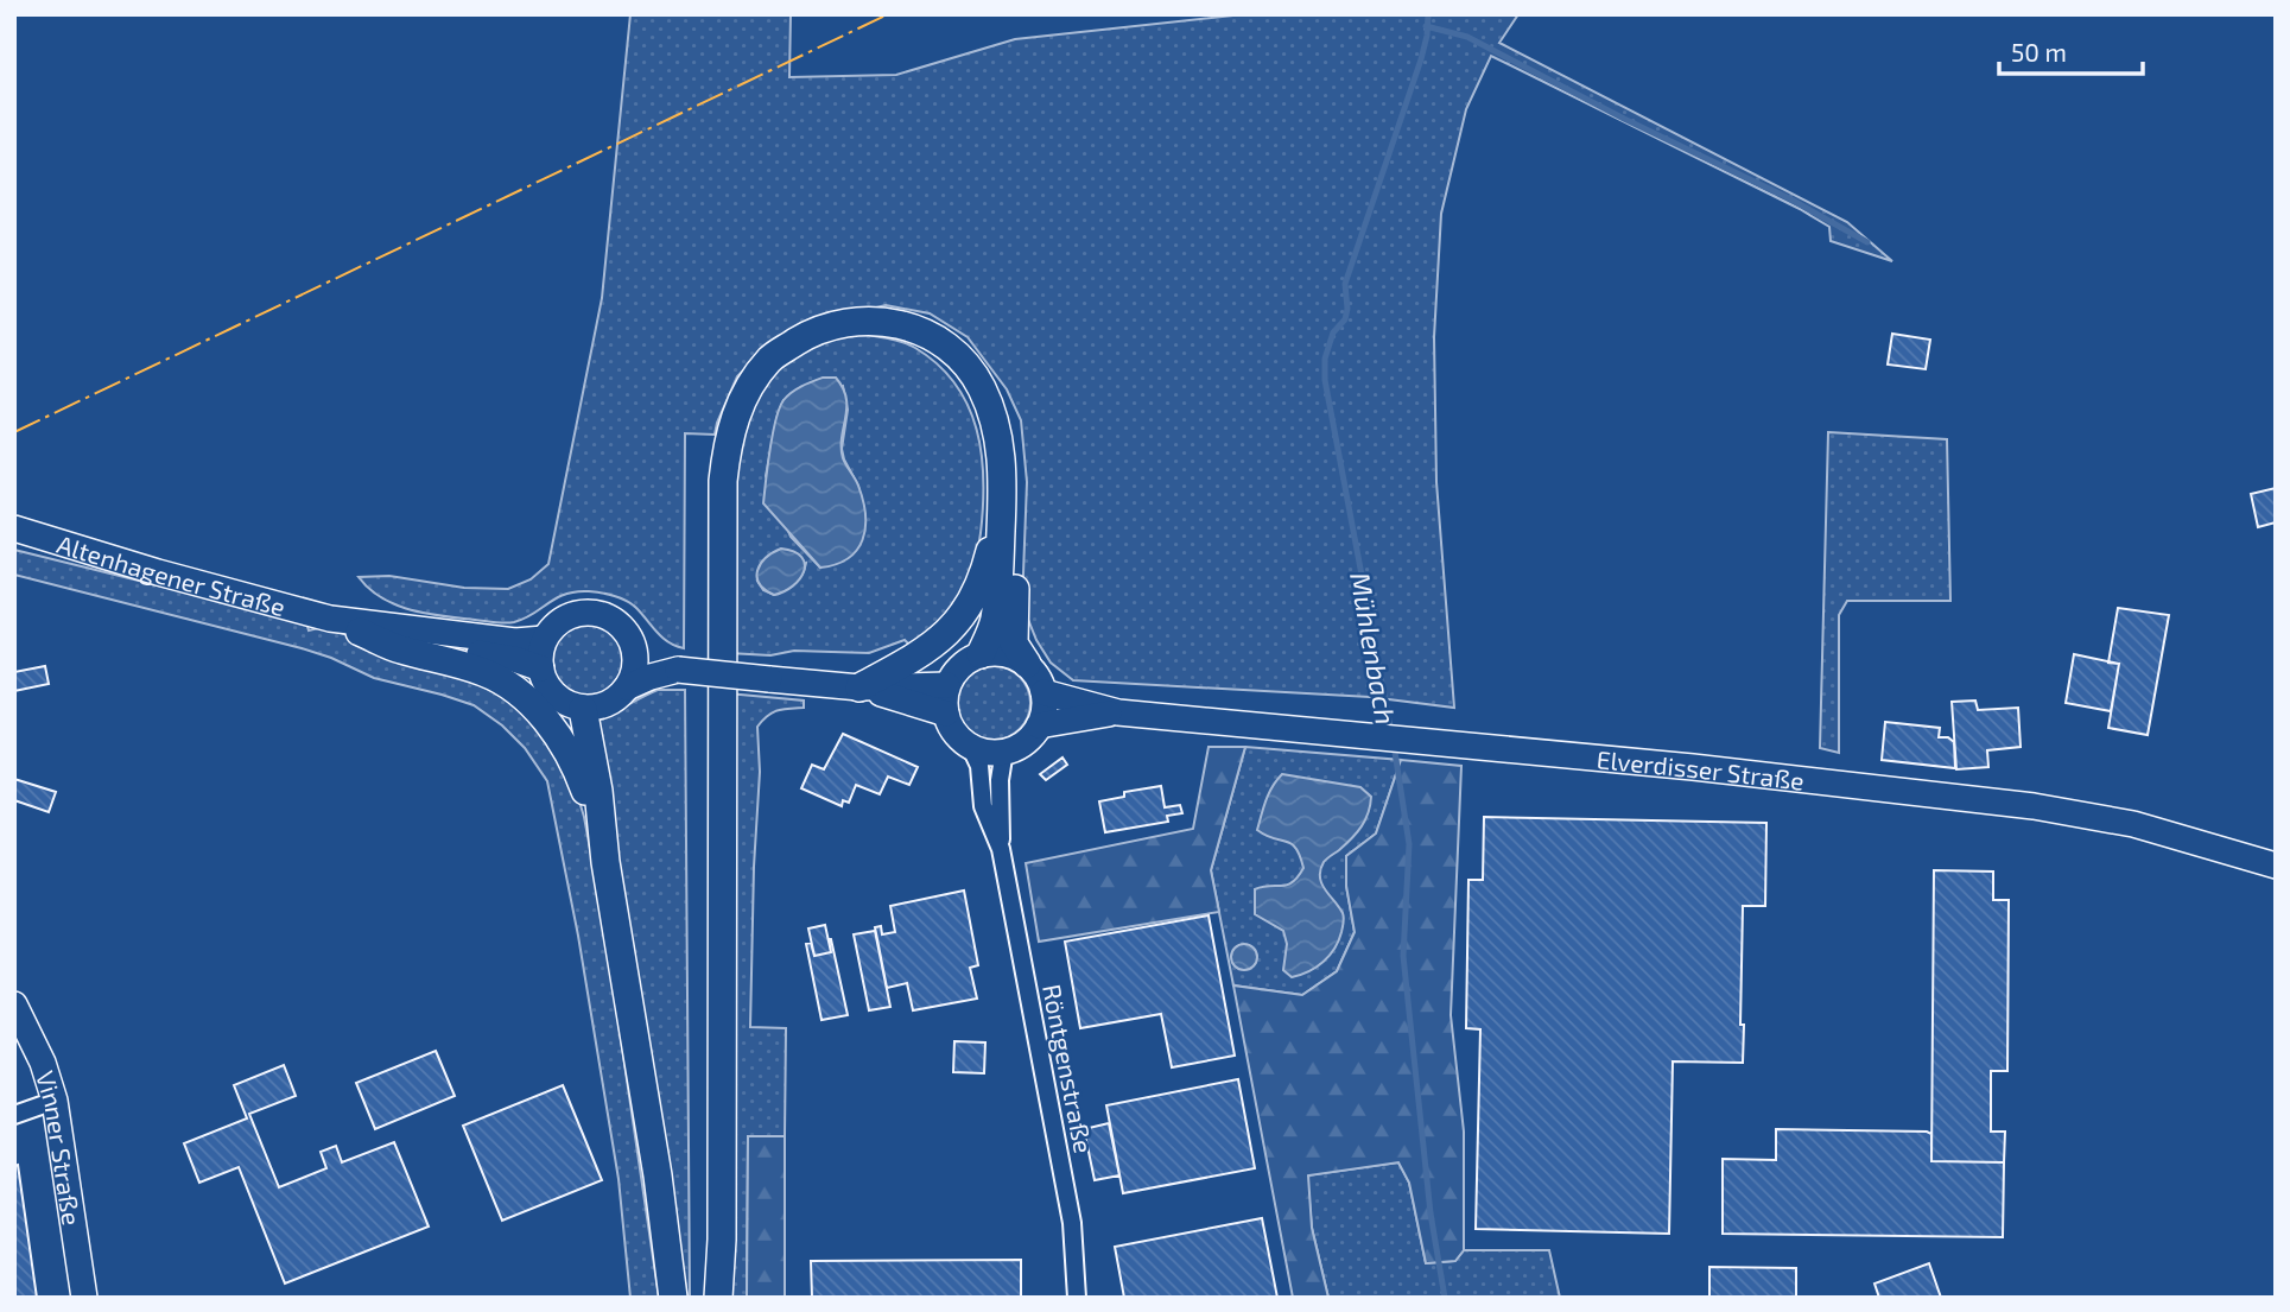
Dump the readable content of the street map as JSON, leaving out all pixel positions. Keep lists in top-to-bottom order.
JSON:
{
  "streets": {
    "main road": ["Altenhagener Straße", "Elverdisser Straße", "Vinner Straße"],
    "street": ["Röntgenstraße"]
  },
  "crossings": [
    ["Elverdisser Straße", "Röntgenstraße"]
  ],
  "water": ["Mühlenbach"],
  "scale_bar": "50 m"
}
